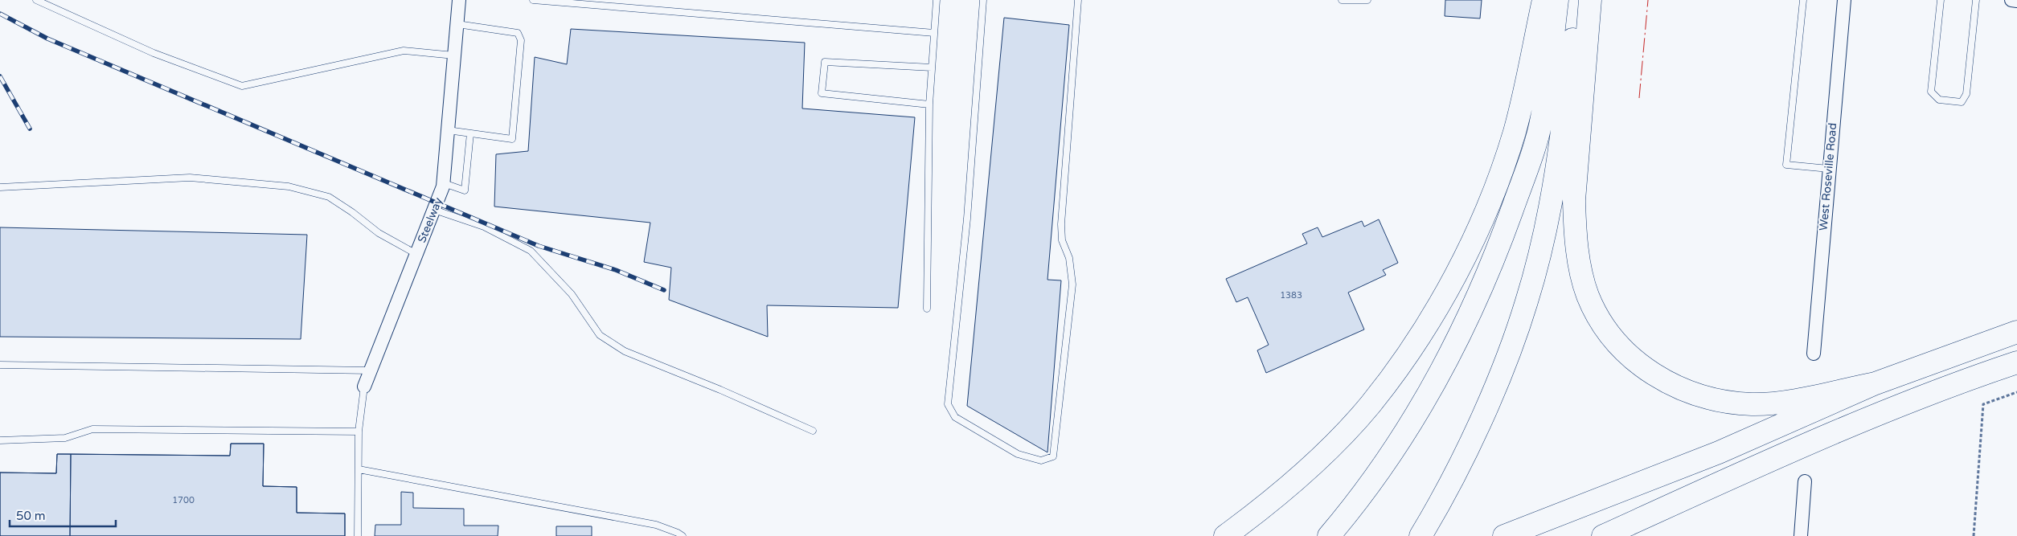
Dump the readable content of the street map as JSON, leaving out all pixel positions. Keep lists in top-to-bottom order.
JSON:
{
  "streets": {
    "street": ["West Roseville Road", "Steelway"]
  },
  "house_numbers": ["1383", "1700"],
  "scale_bar": "50 m"
}
